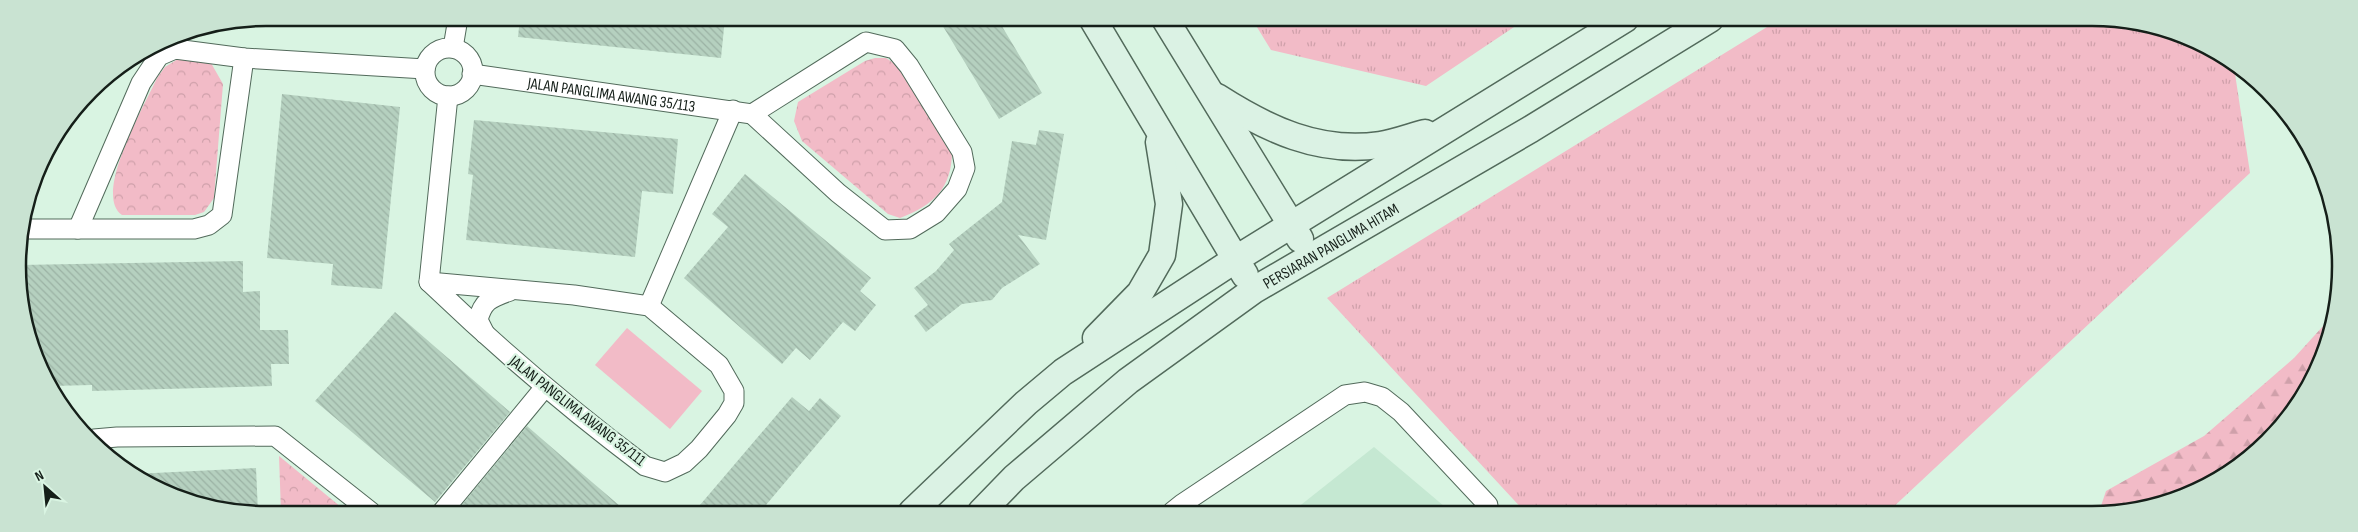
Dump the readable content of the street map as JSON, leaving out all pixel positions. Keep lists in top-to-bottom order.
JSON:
{
  "streets": {
    "main road": ["PERSIARAN PANGLIMA HITAM"],
    "street": ["JALAN PANGLIMA AWANG 35/113", "JALAN PANGLIMA AWANG 35/111"]
  },
  "north": "top left"
}
